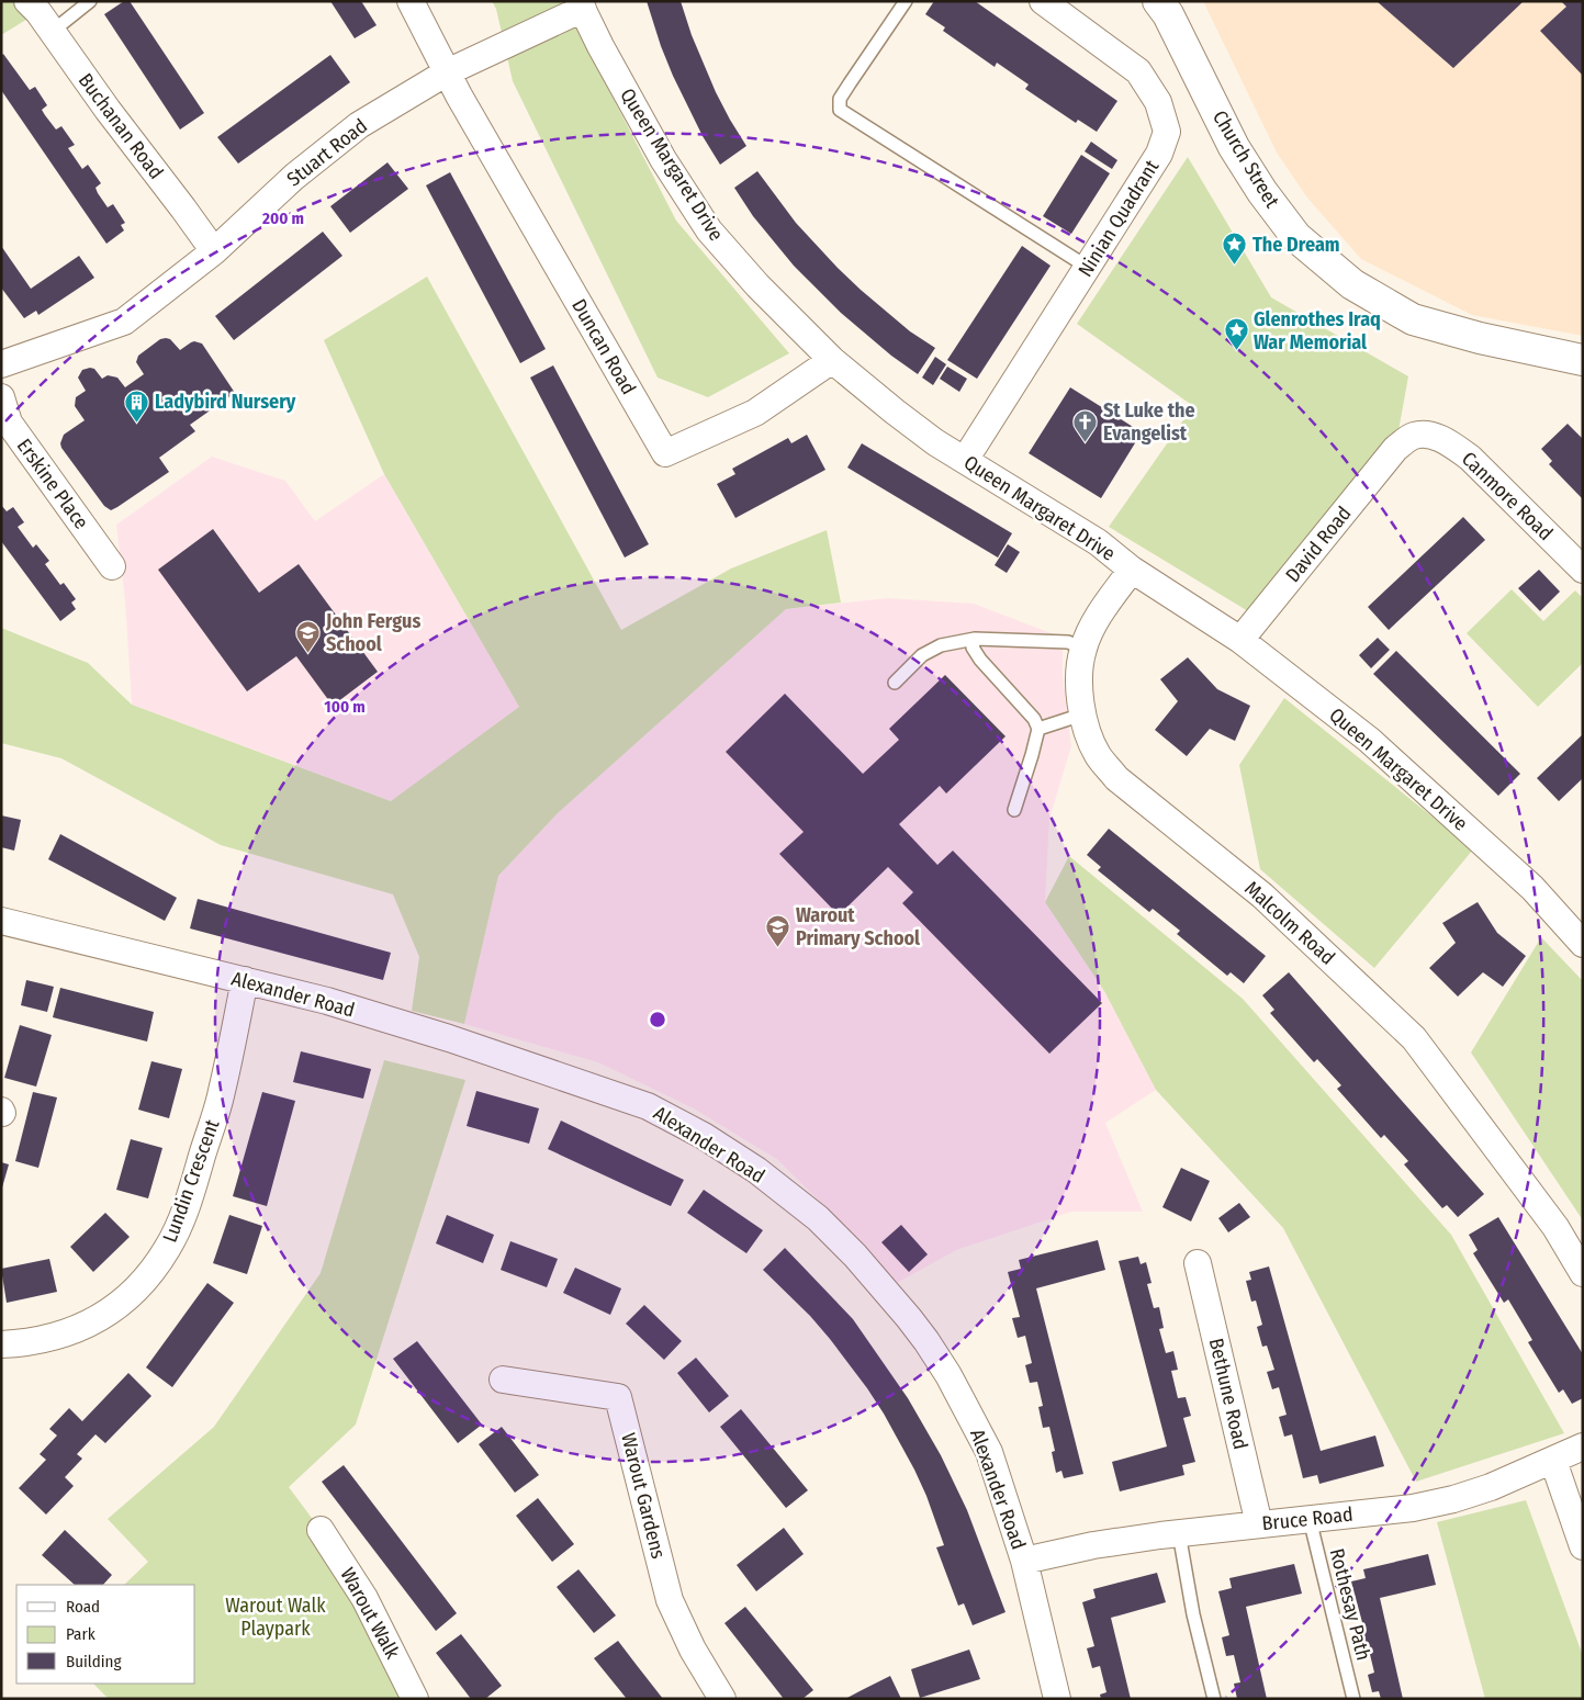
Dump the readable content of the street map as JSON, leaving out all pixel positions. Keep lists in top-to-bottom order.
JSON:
{
  "streets": {
    "street": [
      "Buchanan Road",
      "Stuart Road",
      "Church Street",
      "Queen Margaret Drive",
      "Ninian Quadrant",
      "Duncan Road",
      "Erskine Place",
      "Canmore Road",
      "David Road",
      "Malcolm Road",
      "Alexander Road",
      "Lundin Crescent",
      "Bethune Road",
      "Warout Gardens",
      "Bruce Road",
      "Warout Walk"
    ],
    "lane": ["Rothesay Path"]
  },
  "crossings": [
    ["Buchanan Road", "Stuart Road"],
    ["Stuart Road", "Queen Margaret Drive"],
    ["Stuart Road", "Duncan Road"],
    ["Queen Margaret Drive", "Ninian Quadrant"],
    ["Queen Margaret Drive", "Duncan Road"],
    ["Queen Margaret Drive", "David Road"],
    ["Queen Margaret Drive", "Malcolm Road"],
    ["Canmore Road", "David Road"],
    ["Alexander Road", "Lundin Crescent"],
    ["Alexander Road", "Bruce Road"],
    ["Bethune Road", "Bruce Road"],
    ["Bruce Road", "Rothesay Path"]
  ],
  "parks": ["Warout Walk Playpark"],
  "places": {
    "place": ["The Dream", "Glenrothes Iraq War Memorial"],
    "building": ["Ladybird Nursery"],
    "church": ["St Luke the Evangelist"],
    "school or university": ["John Fergus School", "Warout Primary School"]
  },
  "legend": ["Road", "Park", "Building"],
  "rings": ["200 m", "100 m"]
}
